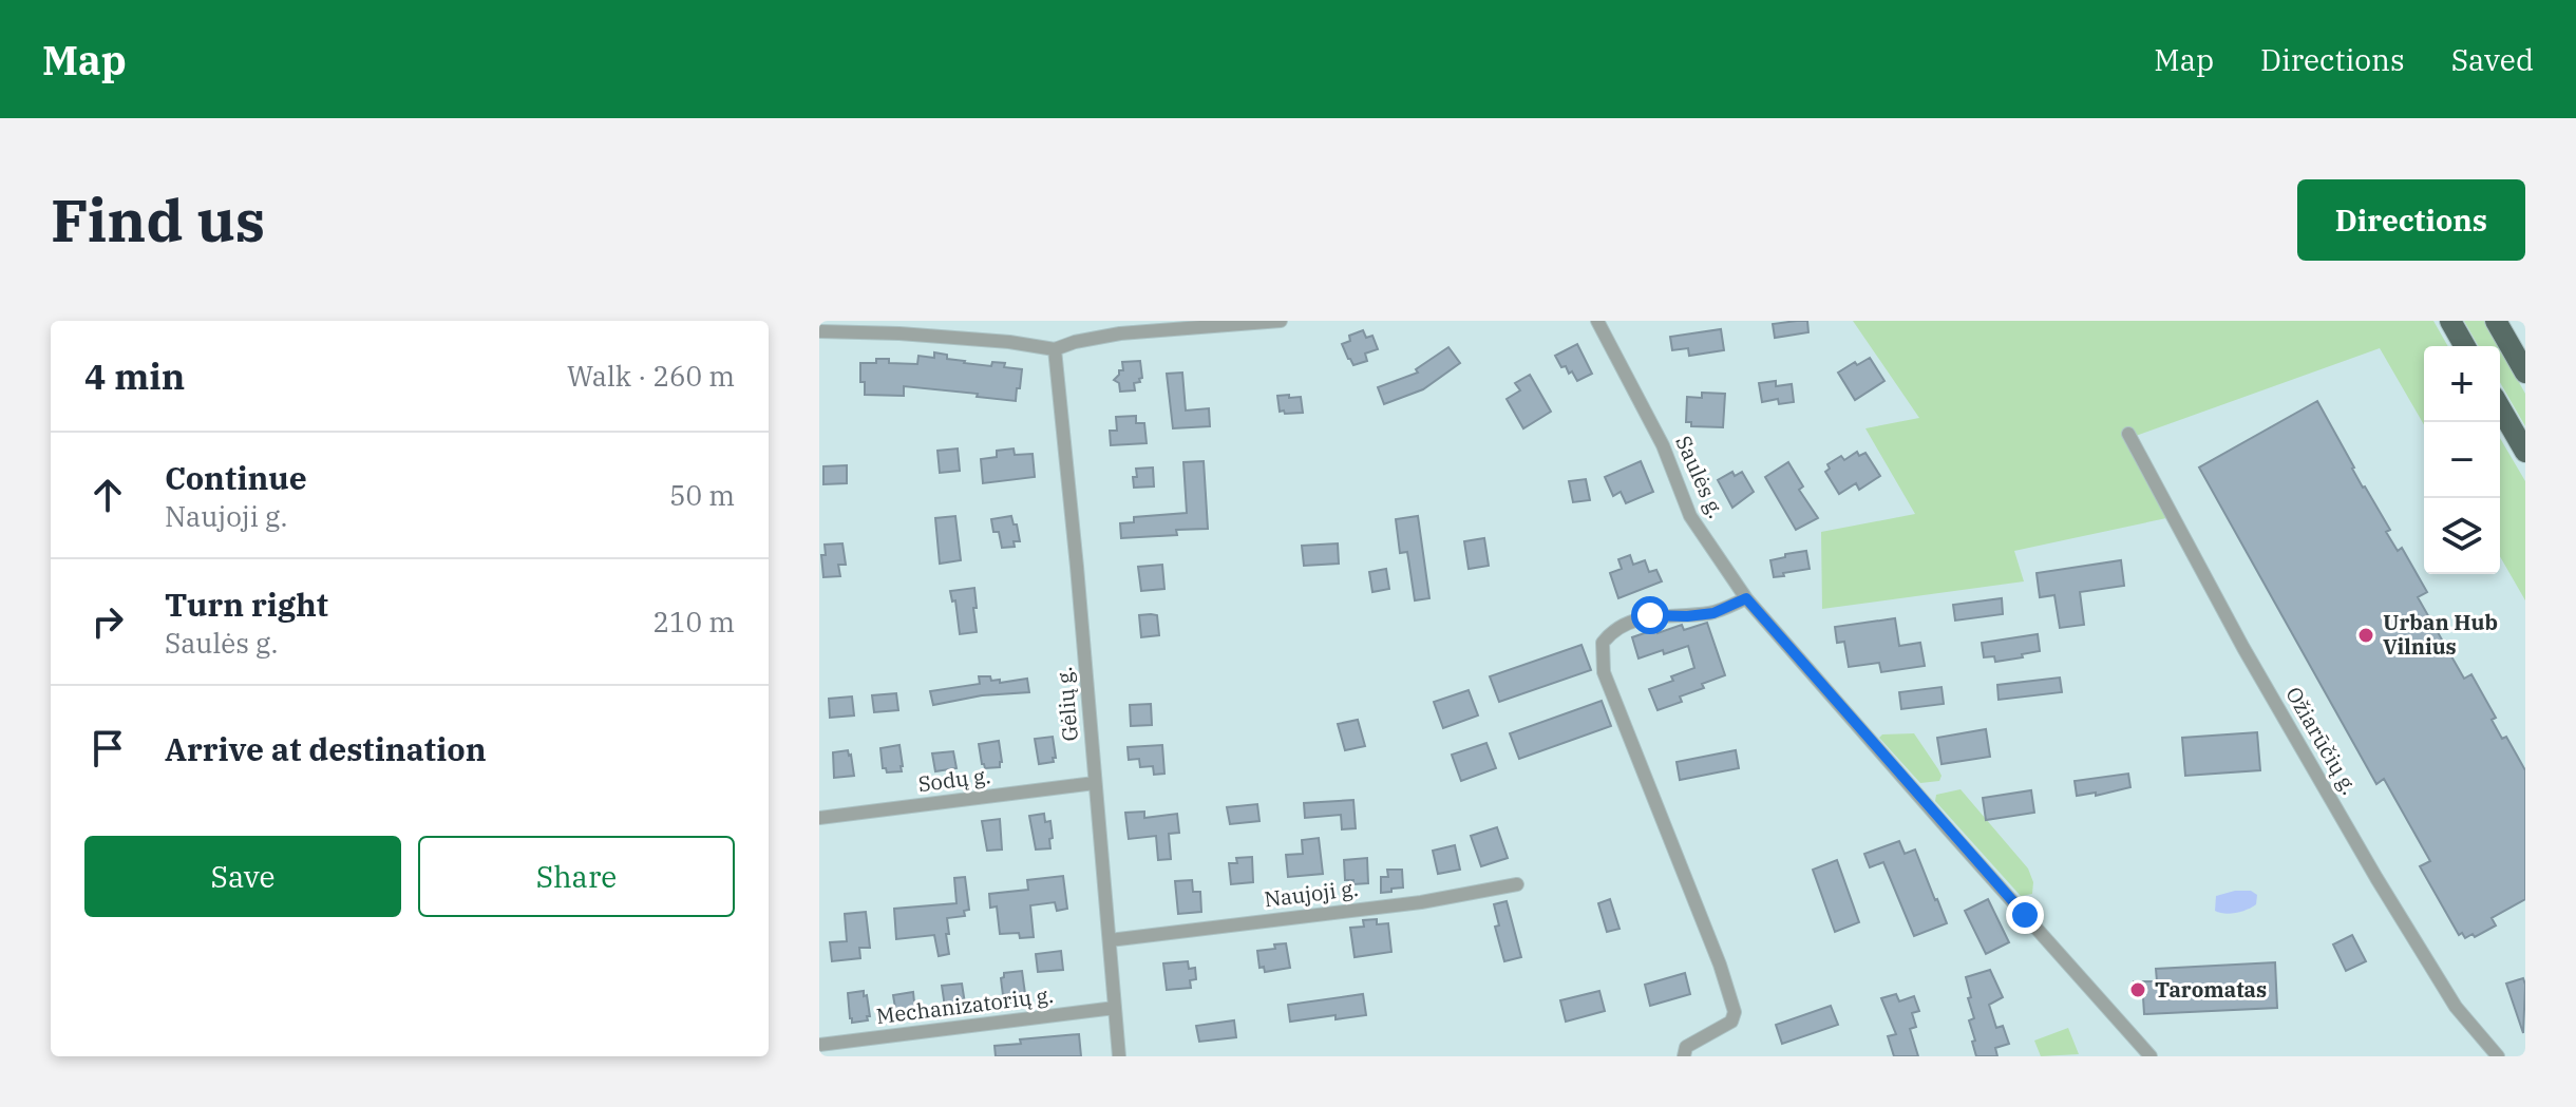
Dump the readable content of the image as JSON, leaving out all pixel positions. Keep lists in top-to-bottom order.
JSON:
{
  "streets": {
    "street": [
      "Saulės g.",
      "Gėlių g.",
      "Ožiarūčių g.",
      "Sodų g.",
      "Naujoji g.",
      "Mechanizatorių g."
    ]
  },
  "crossings": [
    ["Gėlių g.", "Sodų g."],
    ["Gėlių g.", "Naujoji g."],
    ["Gėlių g.", "Mechanizatorių g."]
  ],
  "places": ["Urban Hub Vilnius", "Taromatas"],
  "page": {
    "header": "Map",
    "nav": ["Map", "Directions", "Saved"],
    "buttons": [
      "Directions",
      ["Save", "Share"]
    ],
    "title": "Find us",
    "heading": ["4 min", "Walk · 260 m"],
    "map_buttons": ["+", "−"],
    "list": [
      ["Continue", "Naujoji g.", "50 m"],
      ["Turn right", "Saulės g.", "210 m"],
      "Arrive at destination"
    ]
  }
}
